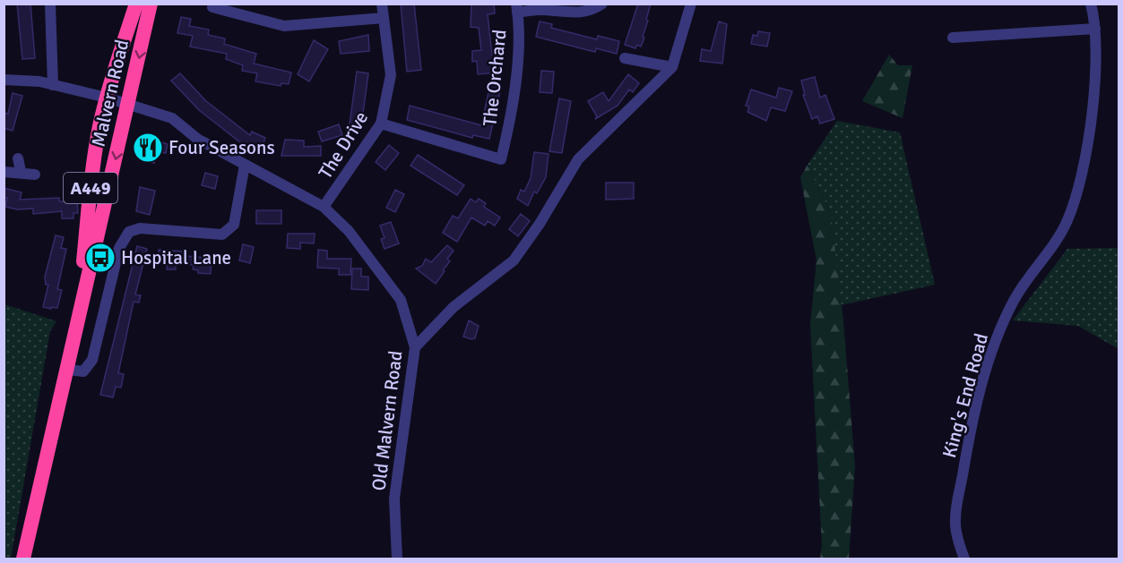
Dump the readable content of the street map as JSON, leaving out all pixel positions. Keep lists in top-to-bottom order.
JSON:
{
  "streets": {
    "highway": ["Malvern Road", "A449"],
    "street": [
      "The Orchard",
      "The Drive",
      "King's End Road",
      "Old Malvern Road"
    ]
  },
  "crossings": [
    ["The Orchard", "The Drive"],
    ["Malvern Road", "Old Malvern Road"],
    ["The Drive", "Old Malvern Road"]
  ],
  "places": {
    "restaurant": ["Four Seasons"],
    "bus stop": ["Hospital Lane"]
  }
}
